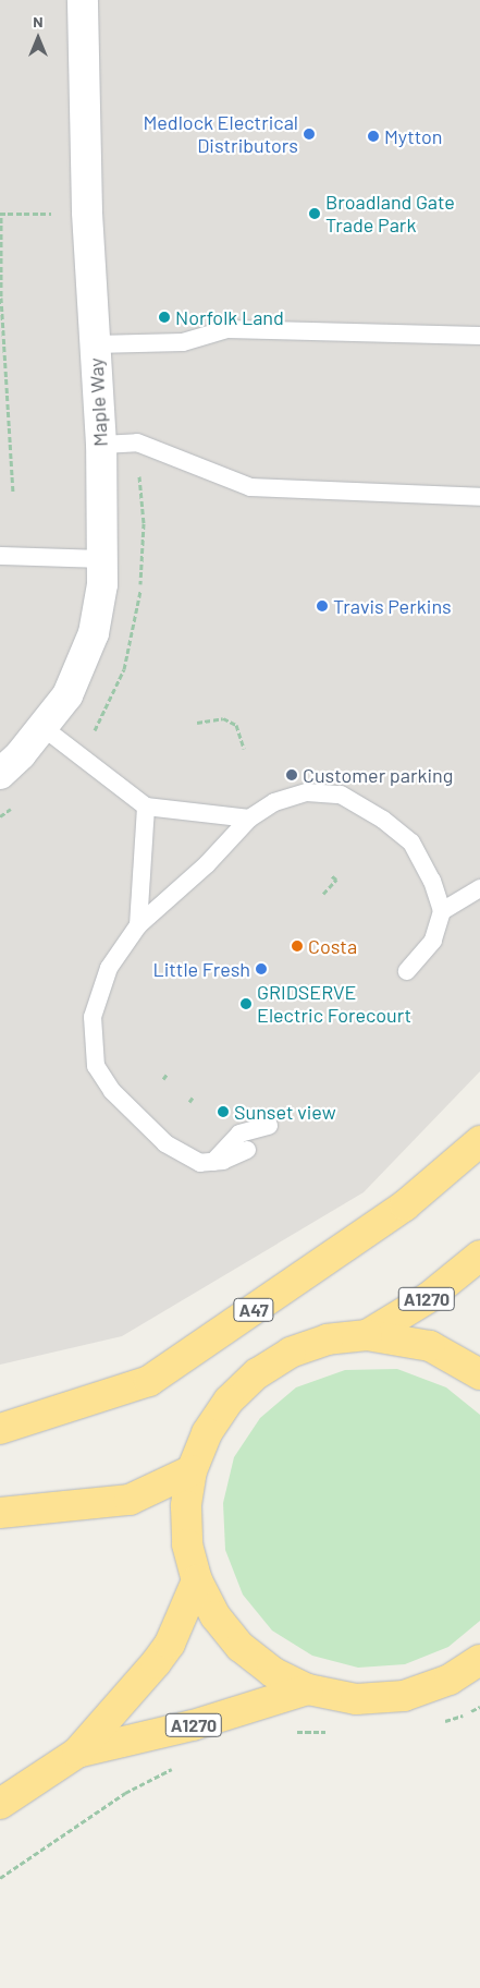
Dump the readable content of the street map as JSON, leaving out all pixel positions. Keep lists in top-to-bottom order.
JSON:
{
  "streets": {
    "highway": ["A1270", "A47"],
    "street": ["Maple Way"]
  },
  "places": [
    "Medlock Electrical Distributors",
    "Mytton",
    "Broadland Gate Trade Park",
    "Norfolk Land",
    "Travis Perkins",
    "Customer parking",
    "Costa",
    "Little Fresh",
    "GRIDSERVE Electric Forecourt",
    "Sunset view"
  ],
  "north": "top"
}
